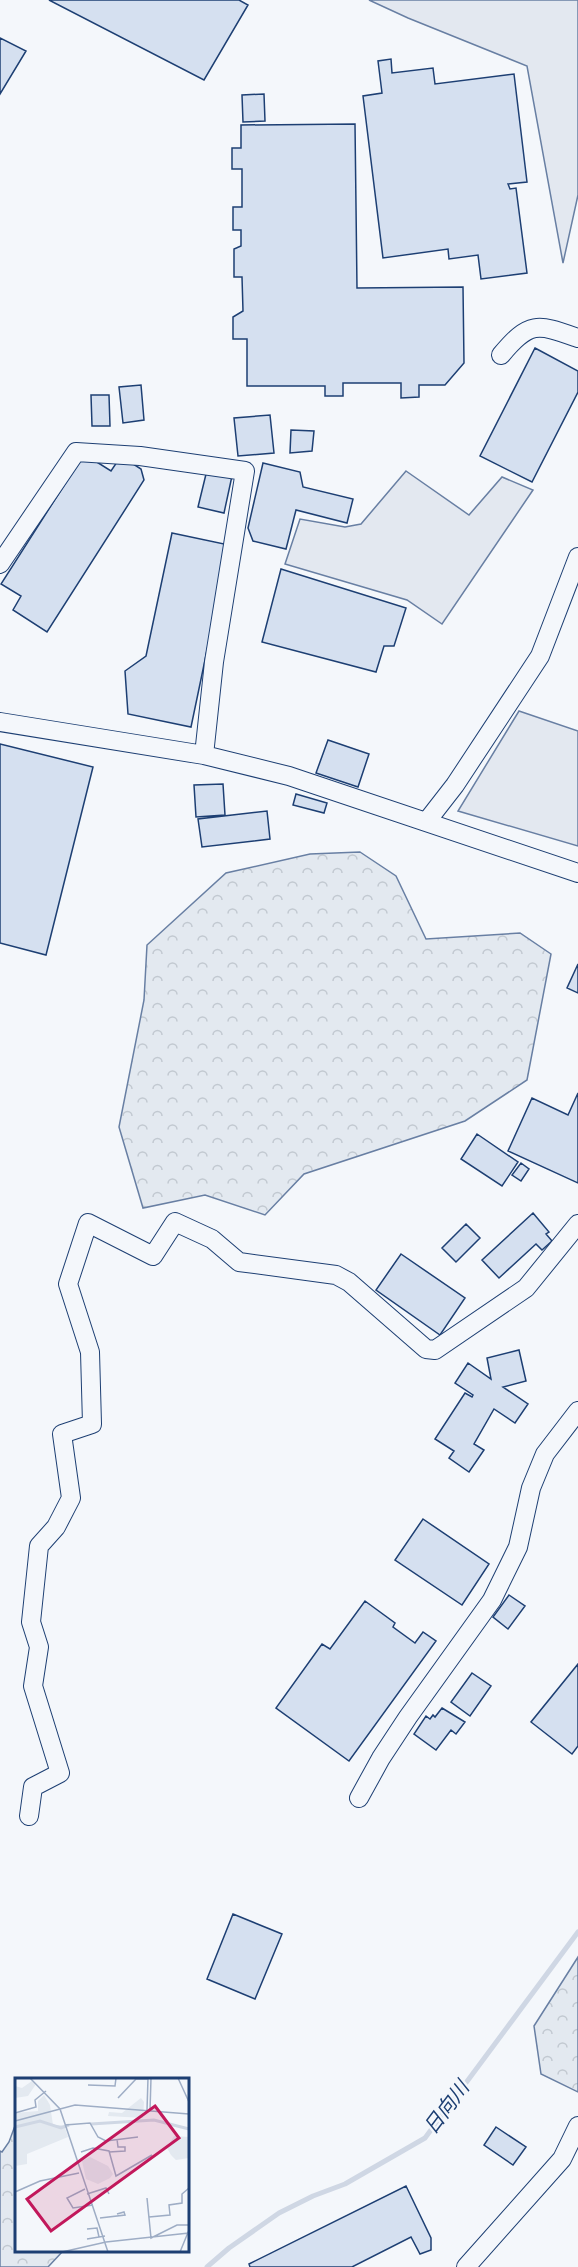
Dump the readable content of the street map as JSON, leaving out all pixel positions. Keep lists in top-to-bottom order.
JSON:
{
  "water": ["日向川"]
}
